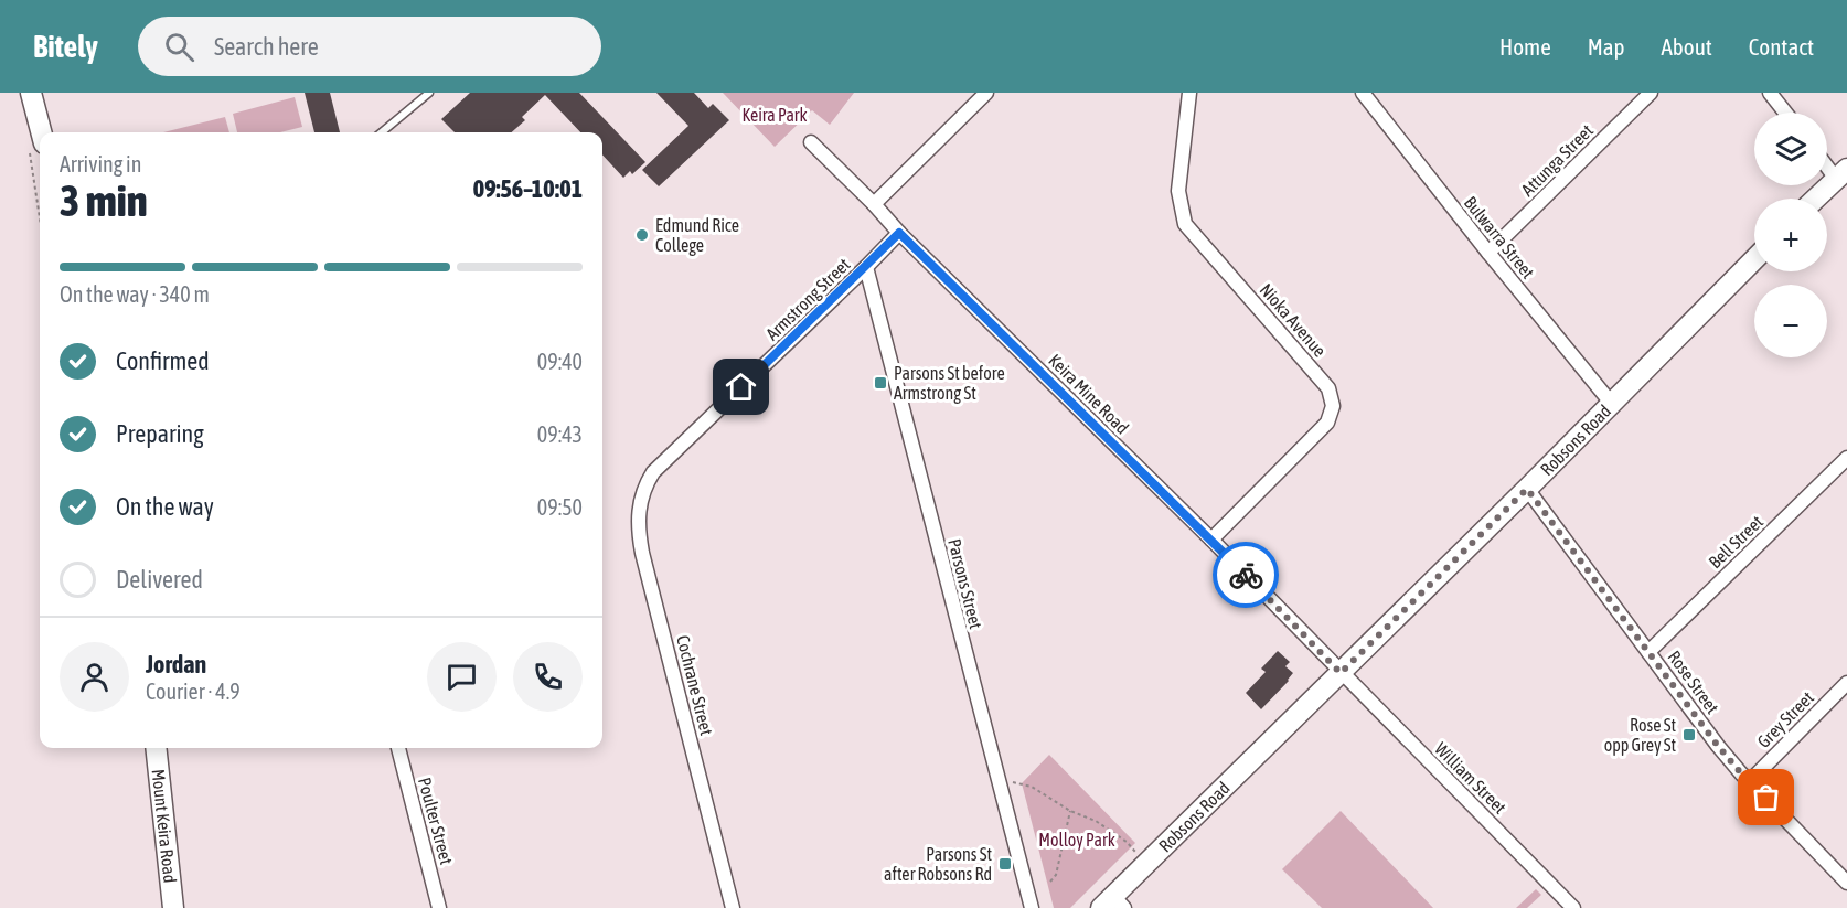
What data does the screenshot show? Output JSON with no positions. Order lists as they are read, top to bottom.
{
  "streets": {
    "main road": ["Robsons Road", "Mount Keira Road"],
    "street": [
      "Attunga Street",
      "Bulwarra Street",
      "Armstrong Street",
      "Nioka Avenue",
      "Keira Mine Road",
      "Bell Street",
      "Parsons Street",
      "Rose Street",
      "Cochrane Street",
      "Grey Street",
      "William Street",
      "Poulter Street"
    ]
  },
  "crossings": [
    ["Attunga Street", "Bulwarra Street"],
    ["Bulwarra Street", "Robsons Road"],
    ["Armstrong Street", "Keira Mine Road"],
    ["Armstrong Street", "Parsons Street"],
    ["Armstrong Street", "Cochrane Street"],
    ["Nioka Avenue", "Keira Mine Road"],
    ["Keira Mine Road", "Robsons Road"],
    ["Keira Mine Road", "William Street"],
    ["Robsons Road", "Rose Street"],
    ["Robsons Road", "William Street"],
    ["Bell Street", "Rose Street"],
    ["Rose Street", "Grey Street"]
  ],
  "parks": ["Keira Park", "Molloy Park"],
  "places": {
    "other": ["Edmund Rice College"],
    "transit": ["Parsons St before Armstrong St", "Rose St opp Grey St", "Parsons St after Robsons Rd"]
  },
  "page": {
    "header": "Bitely",
    "search": "Search here",
    "nav": [
      "Home",
      "Map",
      "About",
      "Contact"
    ],
    "map_buttons": ["+", "−"],
    "heading": ["3 min", "Arriving in", "09:56–10:01"],
    "panel": ["Jordan", "Courier · 4.9"],
    "bar": "On the way · 340 m",
    "list": [
      ["Confirmed", "09:40"],
      ["Preparing", "09:43"],
      ["On the way", "09:50"],
      "Delivered"
    ]
  }
}
